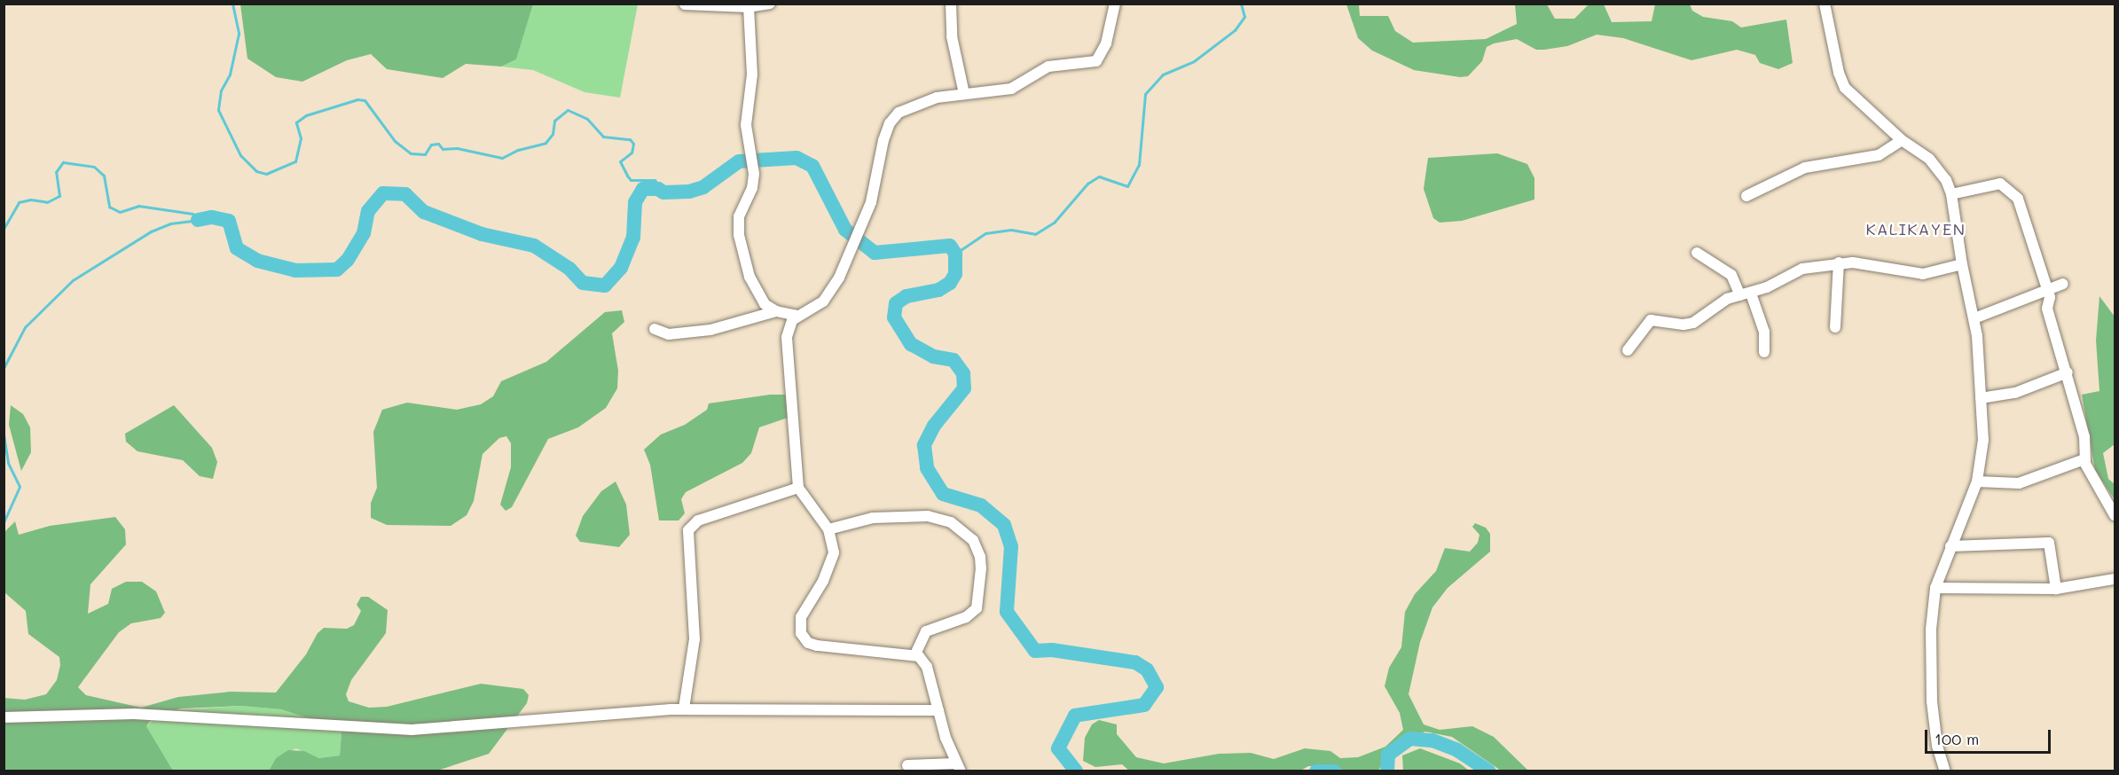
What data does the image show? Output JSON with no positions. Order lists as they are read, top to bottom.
{
  "districts": ["KALIKAYEN"],
  "scale_bar": "100 m"
}
